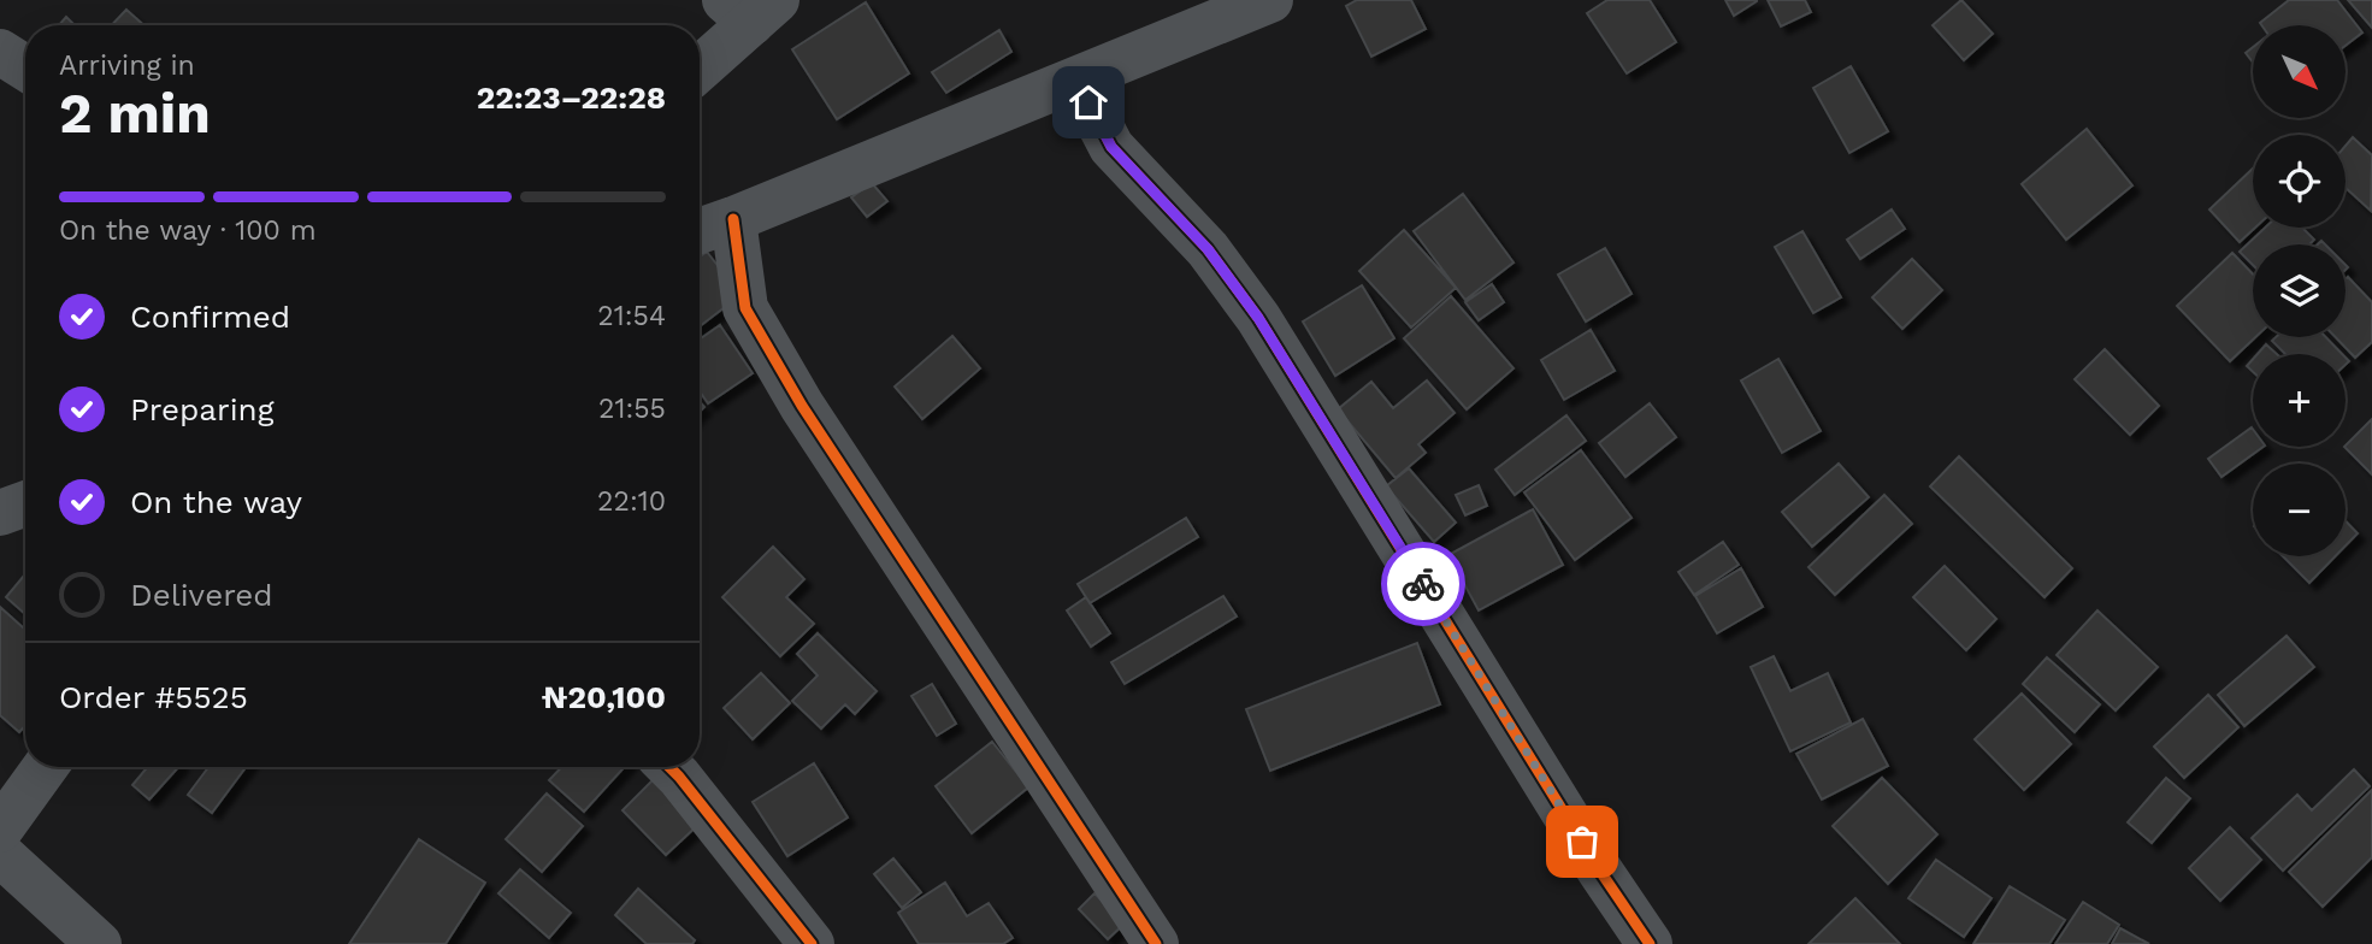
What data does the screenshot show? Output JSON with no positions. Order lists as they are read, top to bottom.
{
  "north": "bottom right",
  "page": {
    "map_buttons": ["+", "−"],
    "heading": ["2 min", "Arriving in", "22:23–22:28"],
    "panel": ["Order #5525", "₦20,100"],
    "bar": "On the way · 100 m",
    "list": [
      ["Confirmed", "21:54"],
      ["Preparing", "21:55"],
      ["On the way", "22:10"],
      "Delivered"
    ]
  }
}
